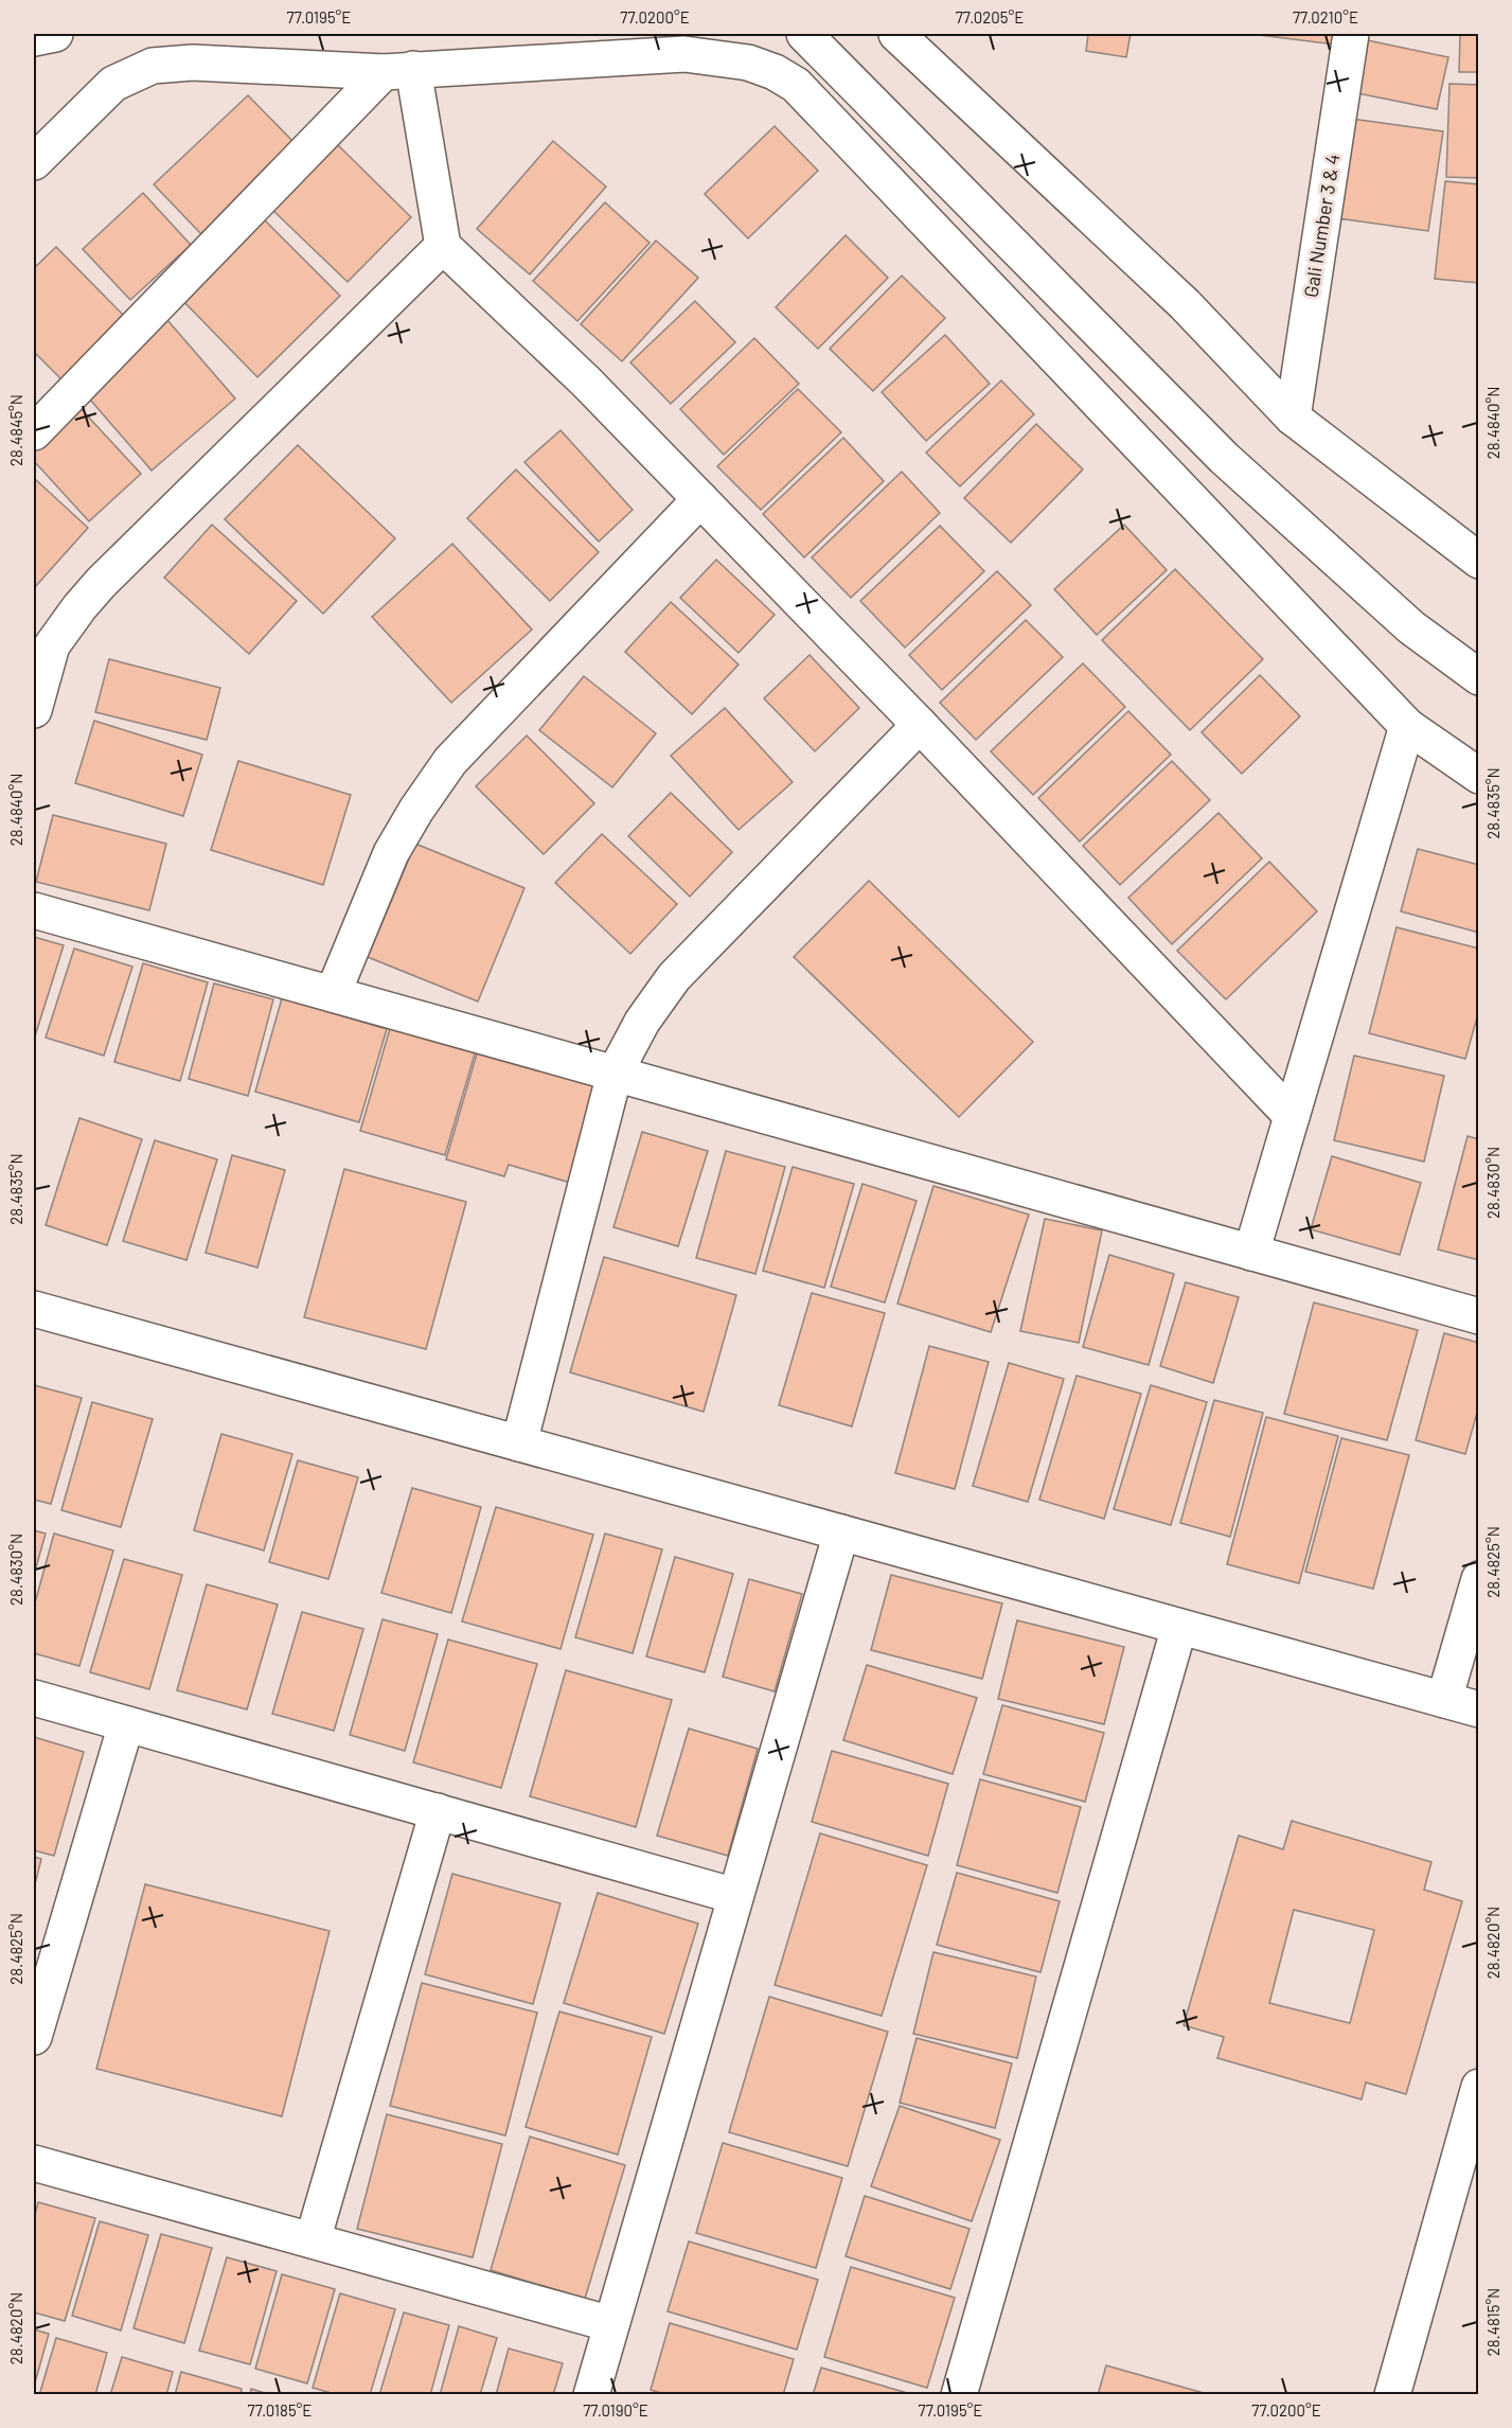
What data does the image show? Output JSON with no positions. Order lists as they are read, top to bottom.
{
  "streets": {
    "street": ["Gali Number 3 & 4"]
  },
  "coordinates": [
    "77.0195°E",
    "77.0200°E",
    "77.0205°E",
    "77.0210°E",
    "28.4840°N",
    "28.4845°N",
    "28.4835°N",
    "28.4830°N",
    "28.4825°N",
    "28.4820°N",
    "28.4815°N",
    "77.0185°E",
    "77.0190°E"
  ]
}
